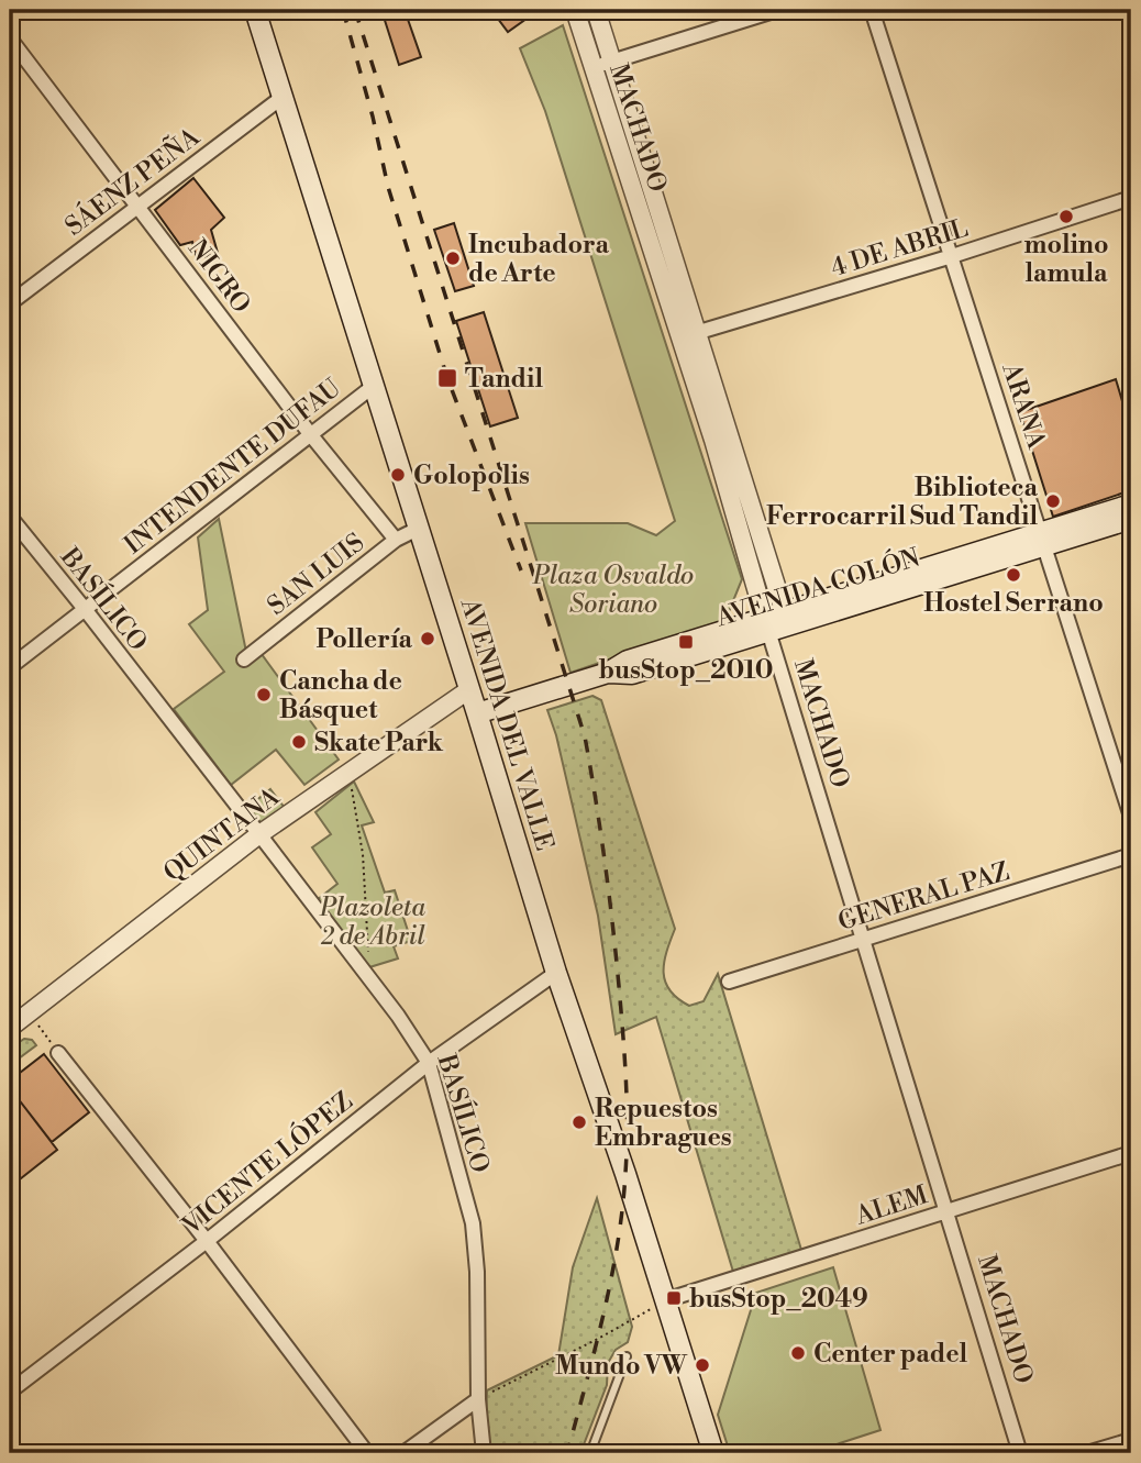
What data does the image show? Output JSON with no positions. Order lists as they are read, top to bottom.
{
  "streets": {
    "main road": ["AVENIDA COLÓN", "AVENIDA DEL VALLE"],
    "street": [
      "MACHADO",
      "SÁENZ PEÑA",
      "4 DE ABRIL",
      "NIGRO",
      "ARANA",
      "INTENDENTE DUFAU",
      "SAN LUIS",
      "BASÍLICO",
      "QUINTANA",
      "GENERAL PAZ",
      "VICENTE LÓPEZ",
      "ALEM"
    ]
  },
  "crossings": [
    ["MACHADO", "4 DE ABRIL"],
    ["MACHADO", "AVENIDA COLÓN"],
    ["MACHADO", "GENERAL PAZ"],
    ["MACHADO", "ALEM"],
    ["SÁENZ PEÑA", "NIGRO"],
    ["SÁENZ PEÑA", "AVENIDA DEL VALLE"],
    ["4 DE ABRIL", "ARANA"],
    ["NIGRO", "INTENDENTE DUFAU"],
    ["NIGRO", "SAN LUIS"],
    ["ARANA", "AVENIDA COLÓN"],
    ["INTENDENTE DUFAU", "BASÍLICO"],
    ["INTENDENTE DUFAU", "AVENIDA DEL VALLE"],
    ["SAN LUIS", "AVENIDA DEL VALLE"],
    ["AVENIDA COLÓN", "AVENIDA DEL VALLE"],
    ["BASÍLICO", "QUINTANA"],
    ["BASÍLICO", "VICENTE LÓPEZ"],
    ["AVENIDA DEL VALLE", "QUINTANA"],
    ["AVENIDA DEL VALLE", "VICENTE LÓPEZ"],
    ["AVENIDA DEL VALLE", "ALEM"]
  ],
  "parks": ["Plaza Osvaldo Soriano", "Plazoleta 2 de Abril"],
  "places": {
    "other": [
      "molino lamula",
      "Incubadora de Arte",
      "Golopolis",
      "Biblioteca Ferrocarril Sud Tandil",
      "Hostel Serrano",
      "Pollería",
      "Cancha de Básquet",
      "Skate Park",
      "Repuestos Embragues",
      "Center padel",
      "Mundo VW"
    ],
    "transit": ["Tandil", "busStop_2010", "busStop_2049"]
  }
}
